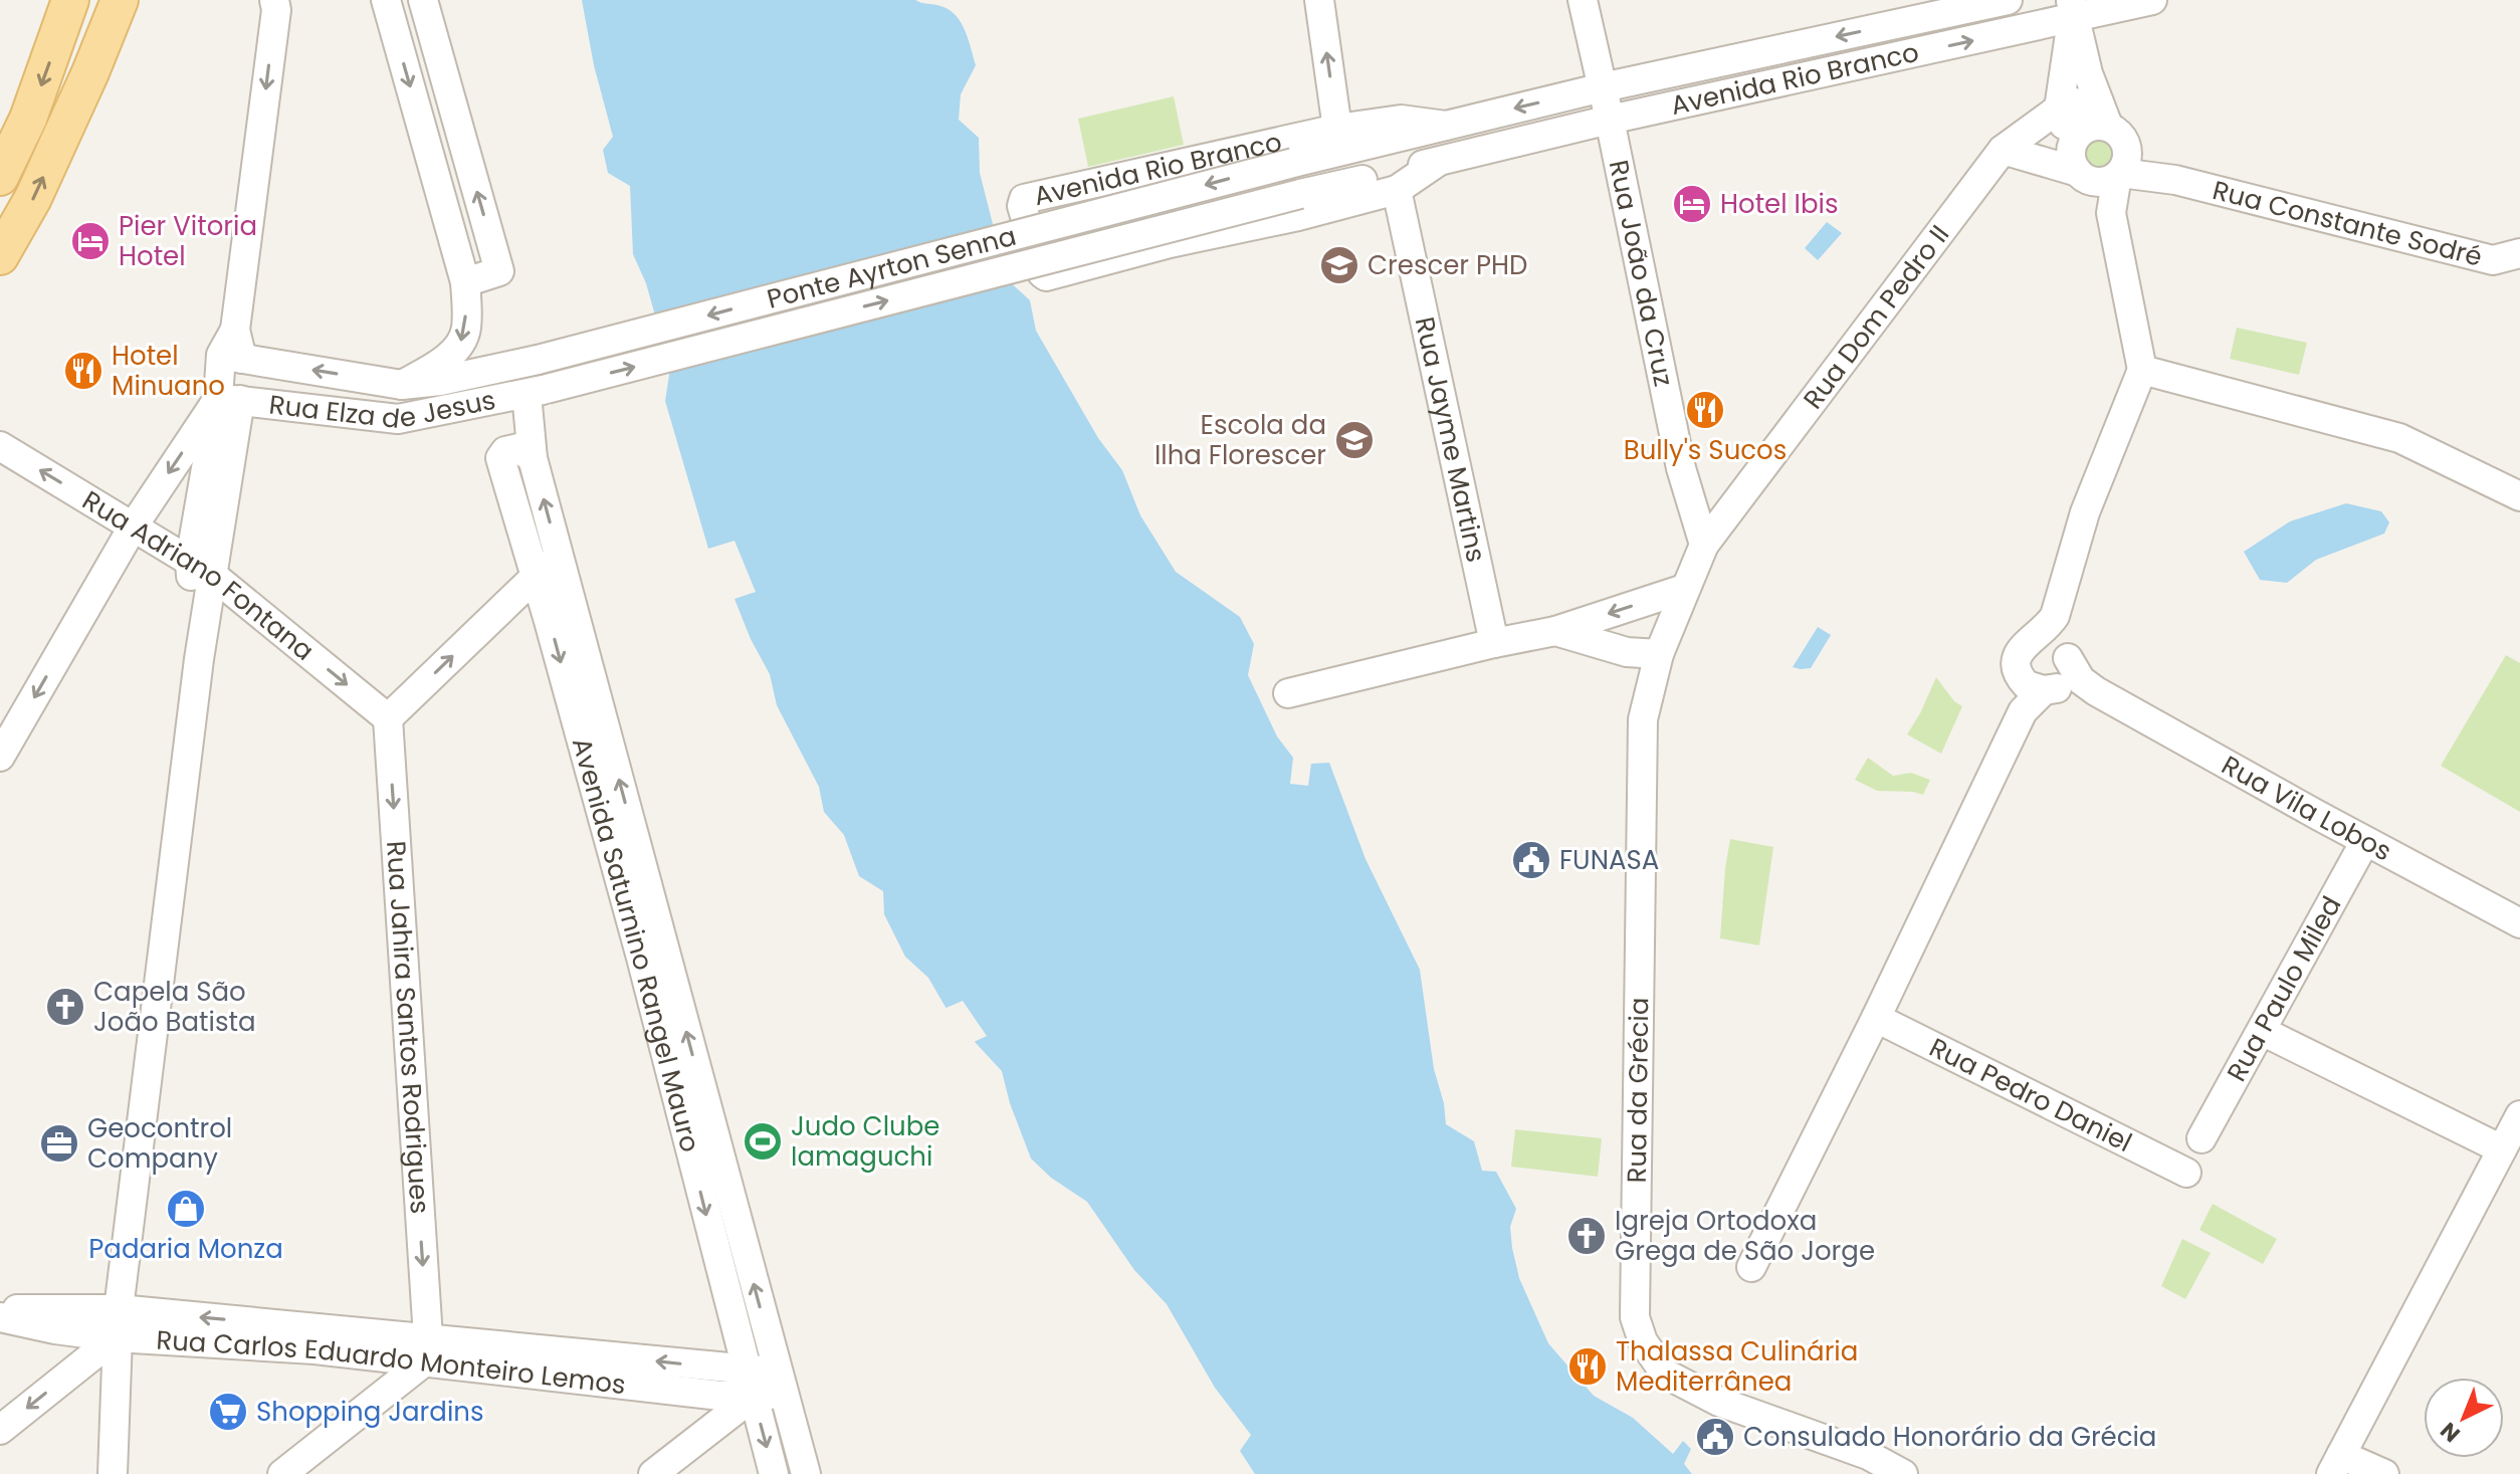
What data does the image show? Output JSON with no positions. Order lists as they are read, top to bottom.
{
  "streets": {
    "street": [
      "Avenida Rio Branco",
      "Rua Constante Sodré",
      "Ponte Ayrton Senna",
      "Rua João da Cruz",
      "Rua Dom Pedro II",
      "Rua Elza de Jesus",
      "Rua Jayme Martins",
      "Rua Adriano Fontana",
      "Rua Vila Lobos",
      "Avenida Saturnino Rangel Mauro",
      "Rua Paulo Miled",
      "Rua Jahira Santos Rodrigues",
      "Rua da Grécia",
      "Rua Pedro Daniel",
      "Rua Carlos Eduardo Monteiro Lemos"
    ]
  },
  "crossings": [
    ["Avenida Rio Branco", "Ponte Ayrton Senna"],
    ["Avenida Rio Branco", "Rua João da Cruz"],
    ["Avenida Rio Branco", "Rua Jayme Martins"],
    ["Ponte Ayrton Senna", "Rua Elza de Jesus"],
    ["Ponte Ayrton Senna", "Avenida Saturnino Rangel Mauro"],
    ["Rua João da Cruz", "Rua Dom Pedro II"],
    ["Rua Dom Pedro II", "Rua da Grécia"],
    ["Rua Elza de Jesus", "Avenida Saturnino Rangel Mauro"],
    ["Rua Adriano Fontana", "Rua Jahira Santos Rodrigues"],
    ["Rua Vila Lobos", "Rua Paulo Miled"],
    ["Avenida Saturnino Rangel Mauro", "Rua Carlos Eduardo Monteiro Lemos"],
    ["Rua Jahira Santos Rodrigues", "Rua Carlos Eduardo Monteiro Lemos"]
  ],
  "places": {
    "hotel": ["Hotel Ibis", "Pier Vitoria Hotel"],
    "school or university": ["Crescer PHD", "Escola da Ilha Florescer"],
    "restaurant": ["Hotel Minuano", "Bully's Sucos", "Thalassa Culinária Mediterrânea"],
    "public building": ["FUNASA", "Consulado Honorário da Grécia"],
    "church": ["Capela São João Batista", "Igreja Ortodoxa Grega de São Jorge"],
    "sports": ["Judo Clube Iamaguchi"],
    "office": ["Geocontrol Company"],
    "shop": ["Padaria Monza"],
    "supermarket": ["Shopping Jardins"]
  },
  "north": "bottom left"
}
